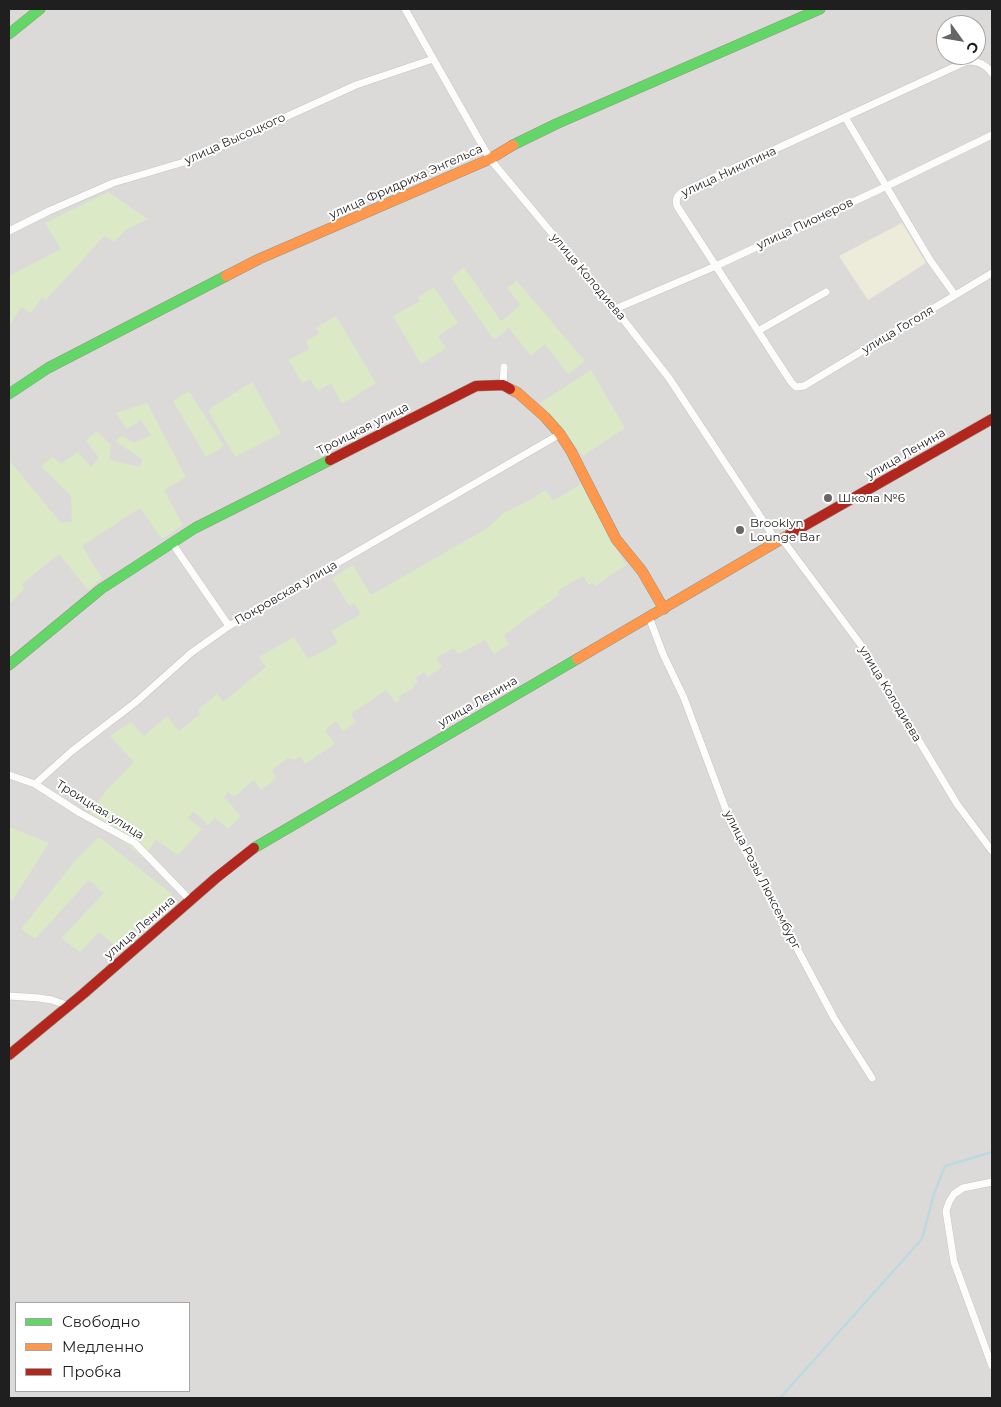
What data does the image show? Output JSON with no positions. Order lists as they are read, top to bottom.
{
  "streets": {
    "street": [
      "улица Высоцкого",
      "улица Никитина",
      "улица Фридриха Энгельса",
      "улица Пионеров",
      "улица Колодиева",
      "улица Гоголя",
      "Троицкая улица",
      "улица Ленина",
      "Покровская улица",
      "улица Розы Люксембург"
    ]
  },
  "crossings": [
    ["улица Высоцкого", "улица Колодиева"],
    ["улица Никитина", "улица Пионеров"],
    ["улица Никитина", "улица Гоголя"],
    ["улица Фридриха Энгельса", "улица Колодиева"],
    ["улица Пионеров", "улица Колодиева"],
    ["улица Колодиева", "улица Ленина"],
    ["Троицкая улица", "улица Ленина"],
    ["Троицкая улица", "Покровская улица"],
    ["улица Ленина", "улица Розы Люксембург"]
  ],
  "places": ["Школа №6", "Brooklyn Lounge Bar"],
  "legend": ["Свободно", "Медленно", "Пробка"],
  "north": "bottom right"
}
